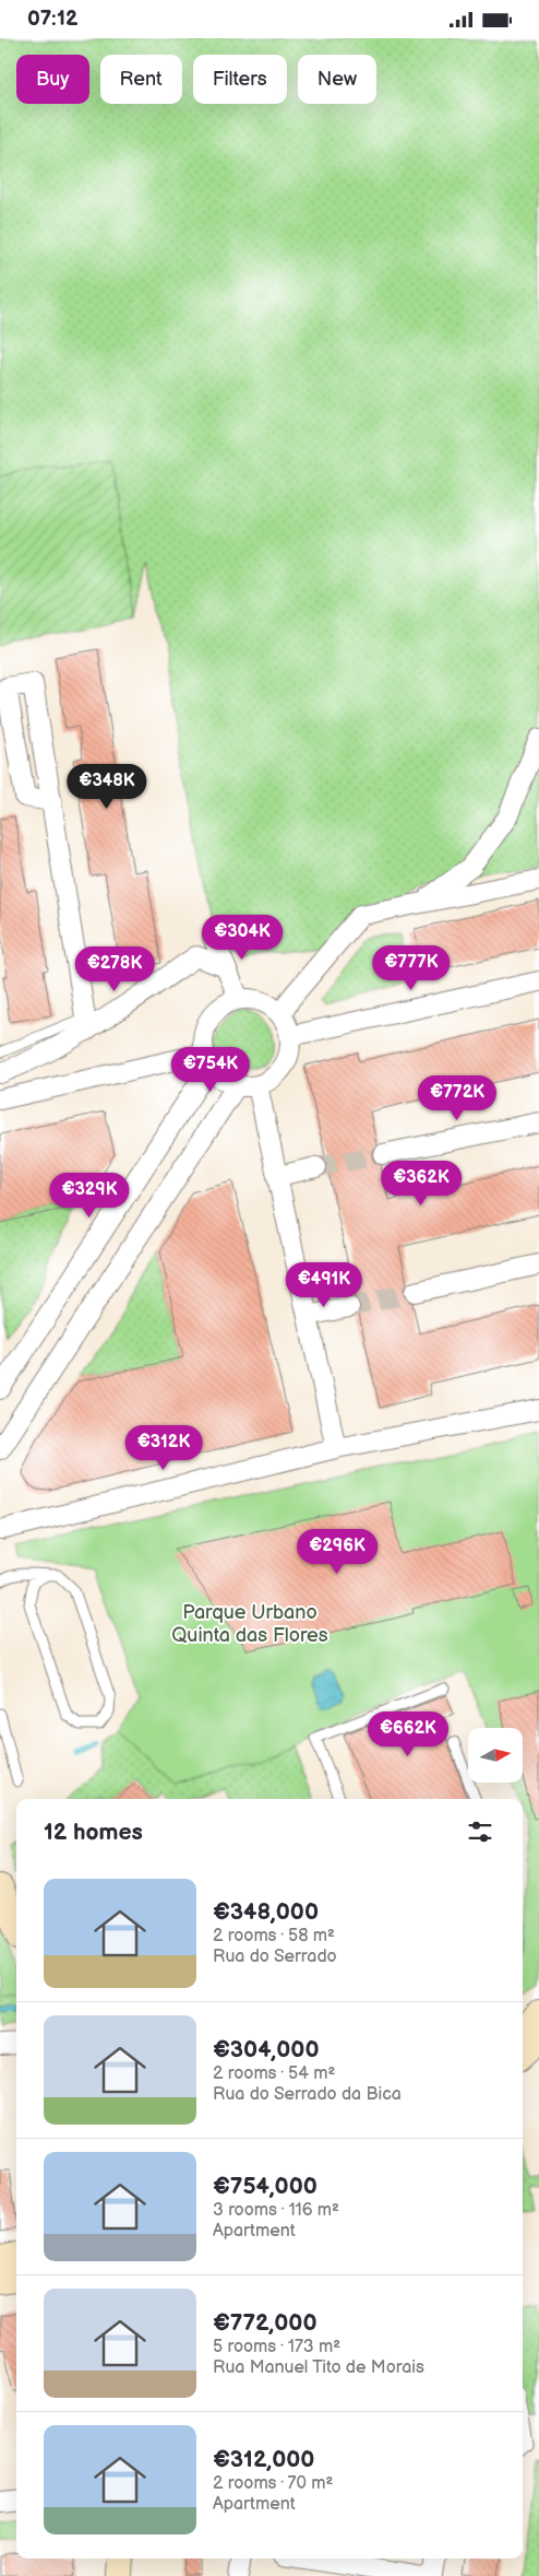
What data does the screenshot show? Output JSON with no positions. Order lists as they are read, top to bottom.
{
  "parks": ["Parque Urbano Quinta das Flores"],
  "north": "right",
  "page": {
    "status": "07:12",
    "chip": [
      "Buy",
      "Rent",
      "Filters",
      "New"
    ],
    "price": [
      "€348K",
      "€304K",
      "€777K",
      "€278K",
      "€754K",
      "€772K",
      "€362K",
      "€329K",
      "€491K",
      "€312K",
      "€296K",
      "€662K"
    ],
    "heading": "12 homes",
    "list": [
      {
        "name": "€348,000",
        "note": "2 rooms · 58 m² · Rua do Serrado"
      },
      {
        "name": "€304,000",
        "note": "2 rooms · 54 m² · Rua do Serrado da Bica"
      },
      {
        "name": "€754,000",
        "note": "3 rooms · 116 m² · Apartment"
      },
      {
        "name": "€772,000",
        "note": "5 rooms · 173 m² · Rua Manuel Tito de Morais"
      },
      {
        "name": "€312,000",
        "note": "2 rooms · 70 m² · Apartment"
      }
    ]
  }
}
